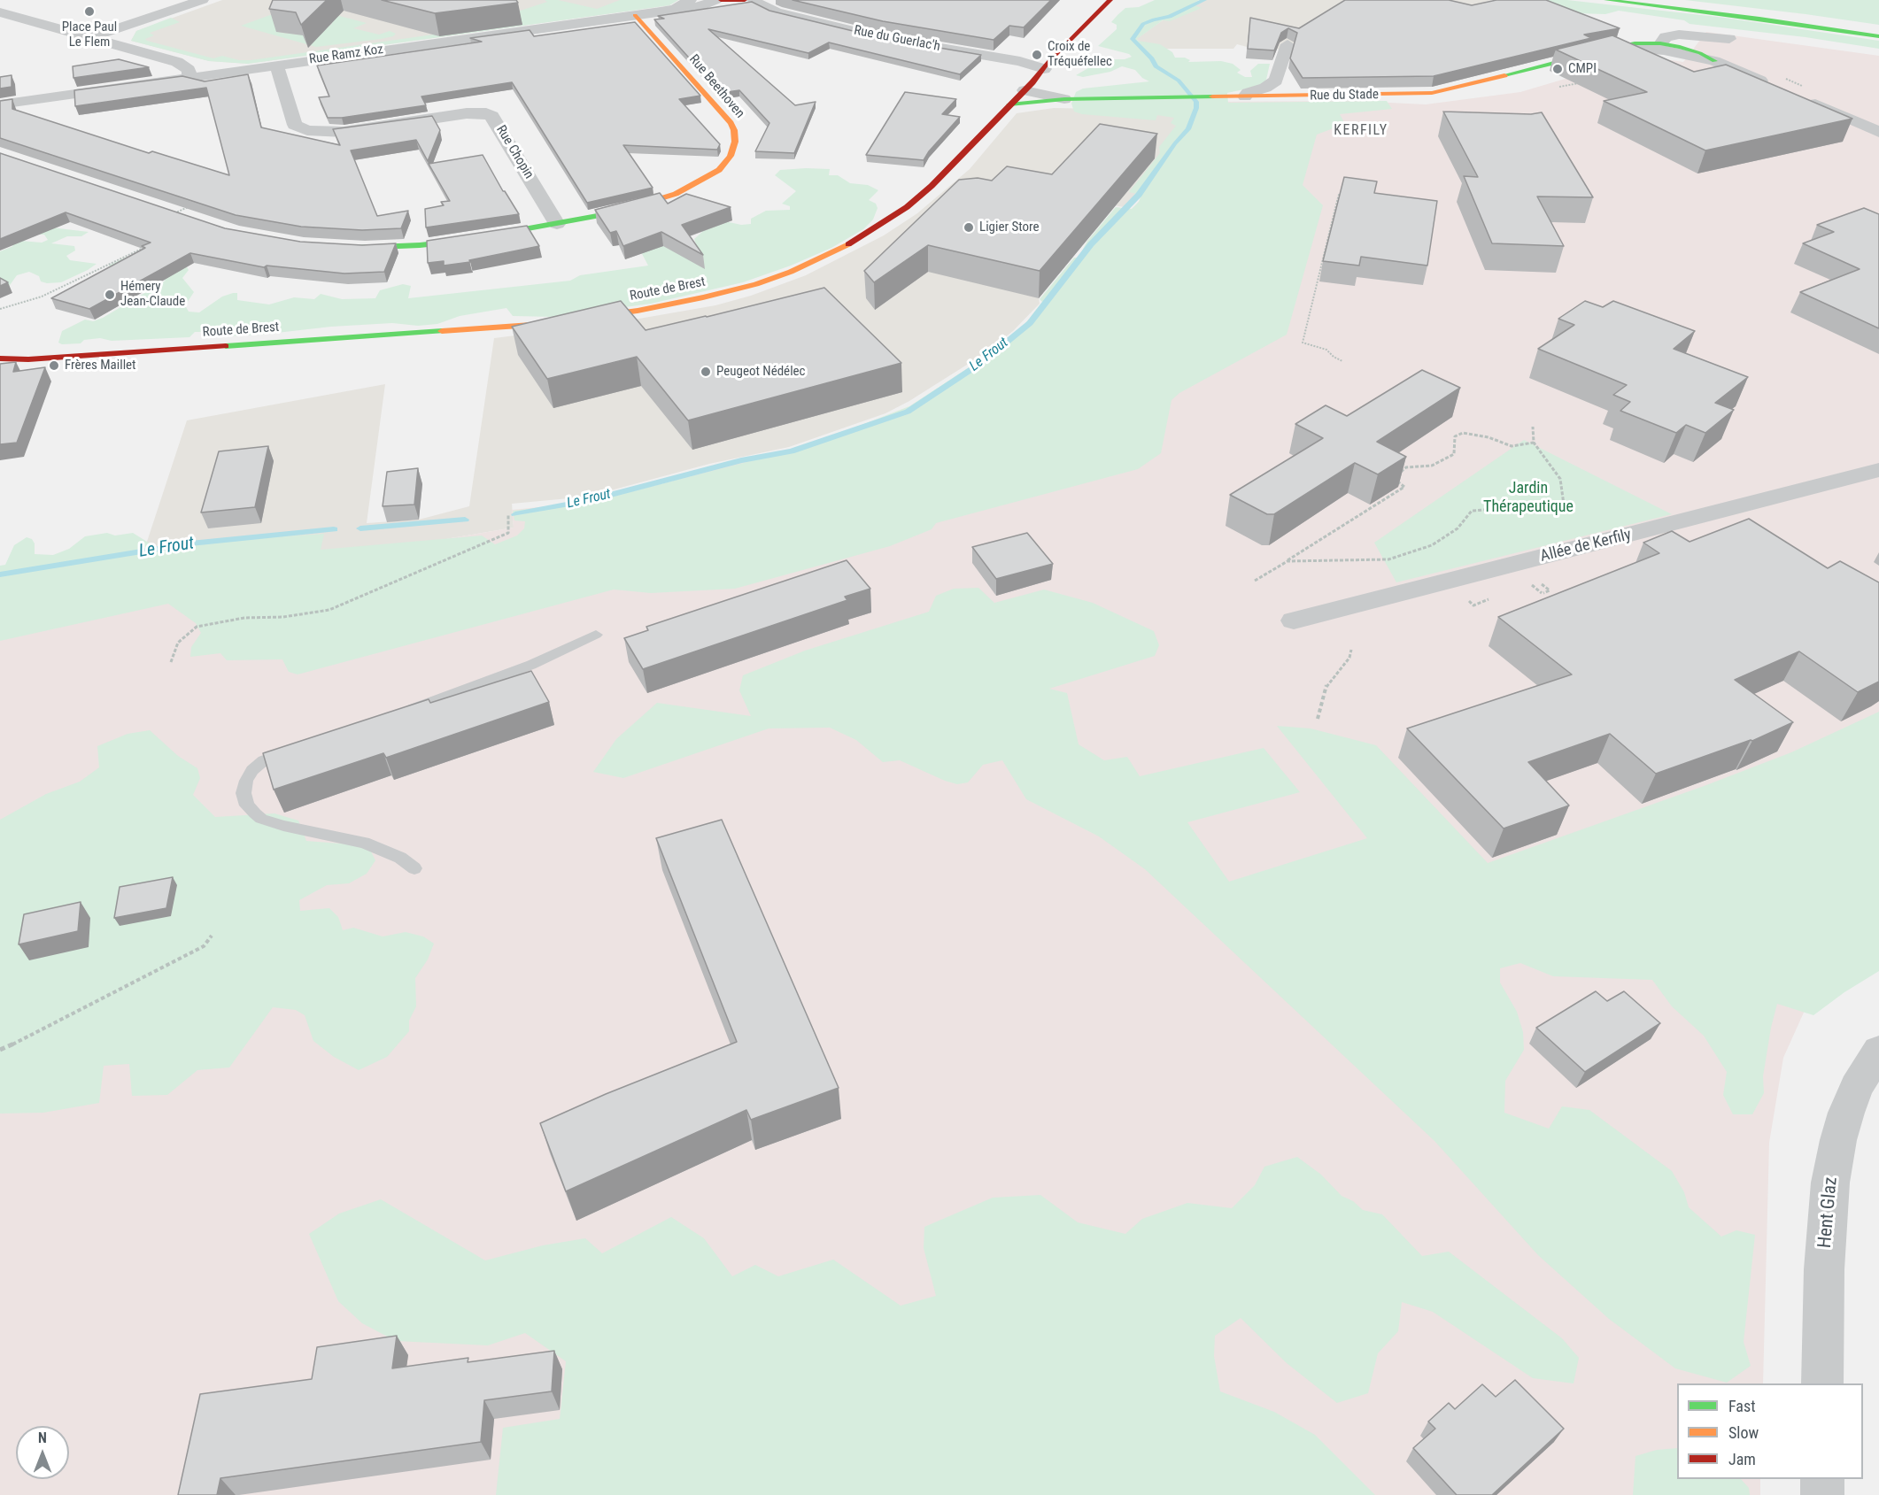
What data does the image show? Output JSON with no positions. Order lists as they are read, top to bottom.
{
  "streets": {
    "main road": ["Rue Beethoven", "Rue du Stade", "Route de Brest"],
    "street": [
      "Rue du Guerlac'h",
      "Rue Ramz Koz",
      "Rue Chopin",
      "Allée de Kerfily",
      "Hent Glaz"
    ]
  },
  "crossings": [
    ["Rue du Guerlac'h", "Route de Brest"],
    ["Rue Ramz Koz", "Rue Beethoven"],
    ["Rue Ramz Koz", "Rue Chopin"],
    ["Rue Beethoven", "Rue Chopin"],
    ["Rue du Stade", "Route de Brest"]
  ],
  "districts": ["KERFILY"],
  "water": ["Le Frout"],
  "parks": ["Jardin Thérapeutique"],
  "places": [
    "Place Paul Le Flem",
    "Croix de Tréquéfellec",
    "CMPI",
    "Ligier Store",
    "Hémery Jean-Claude",
    "Frères Maillet",
    "Peugeot Nédélec"
  ],
  "legend": ["Fast", "Slow", "Jam"],
  "north": "top"
}
